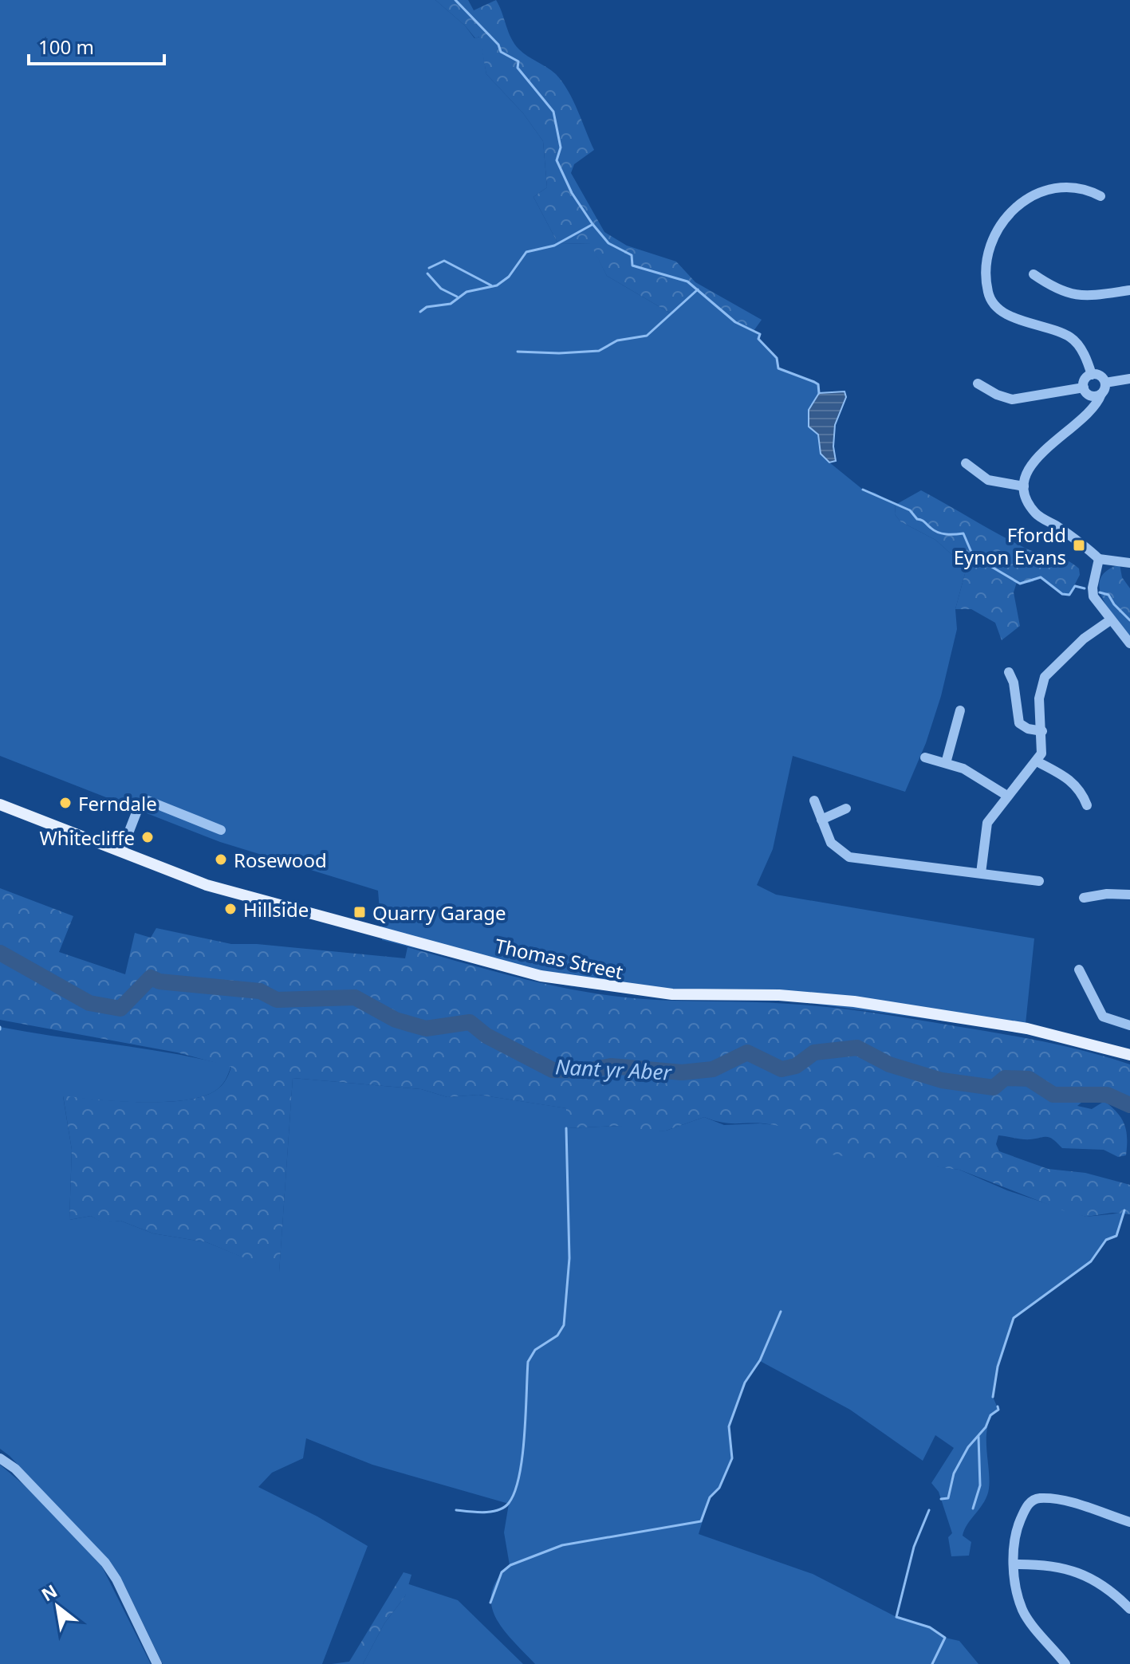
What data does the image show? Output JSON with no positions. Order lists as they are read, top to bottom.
{
  "streets": {
    "main road": ["Thomas Street"]
  },
  "water": ["Nant yr Aber"],
  "places": {
    "transit": ["Ffordd Eynon Evans", "Quarry Garage"],
    "other": [
      "Ferndale",
      "Whitecliffe",
      "Rosewood",
      "Hillside"
    ]
  },
  "scale_bar": "100 m",
  "north": "top left"
}
